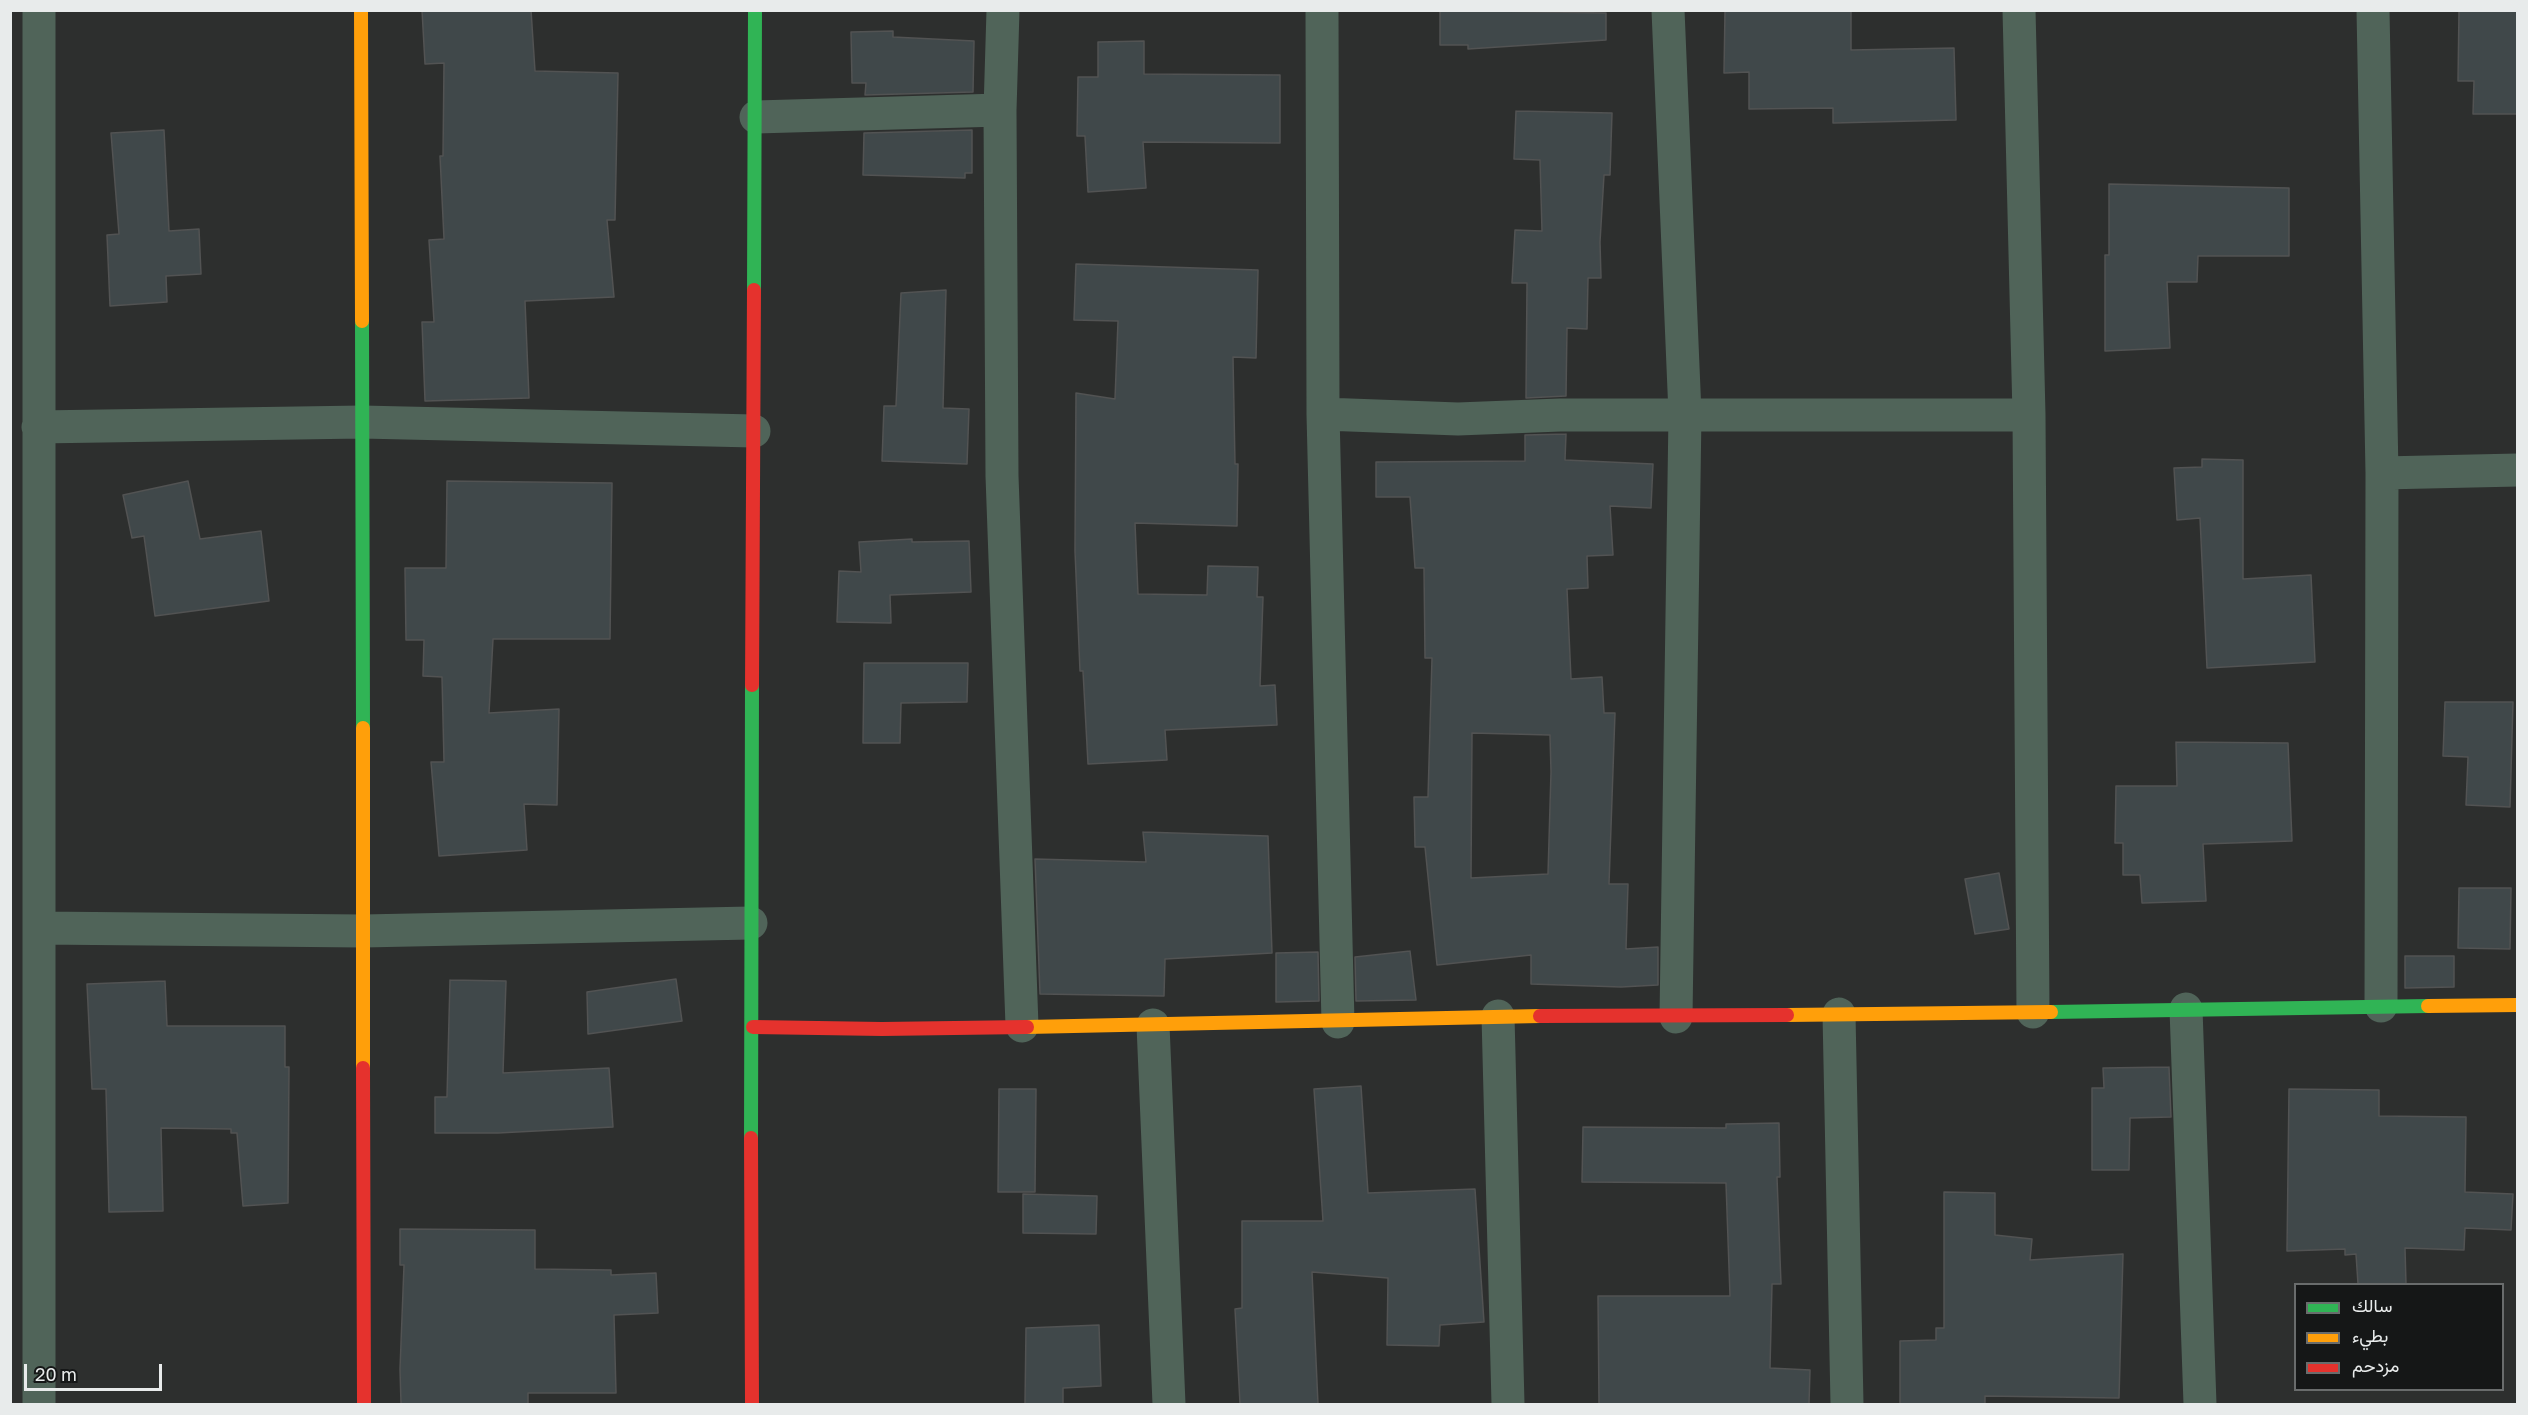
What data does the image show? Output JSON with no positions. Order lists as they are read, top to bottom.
{
  "legend": ["سالك", "بطيء", "مزدحم"],
  "scale_bar": "20 m"
}
